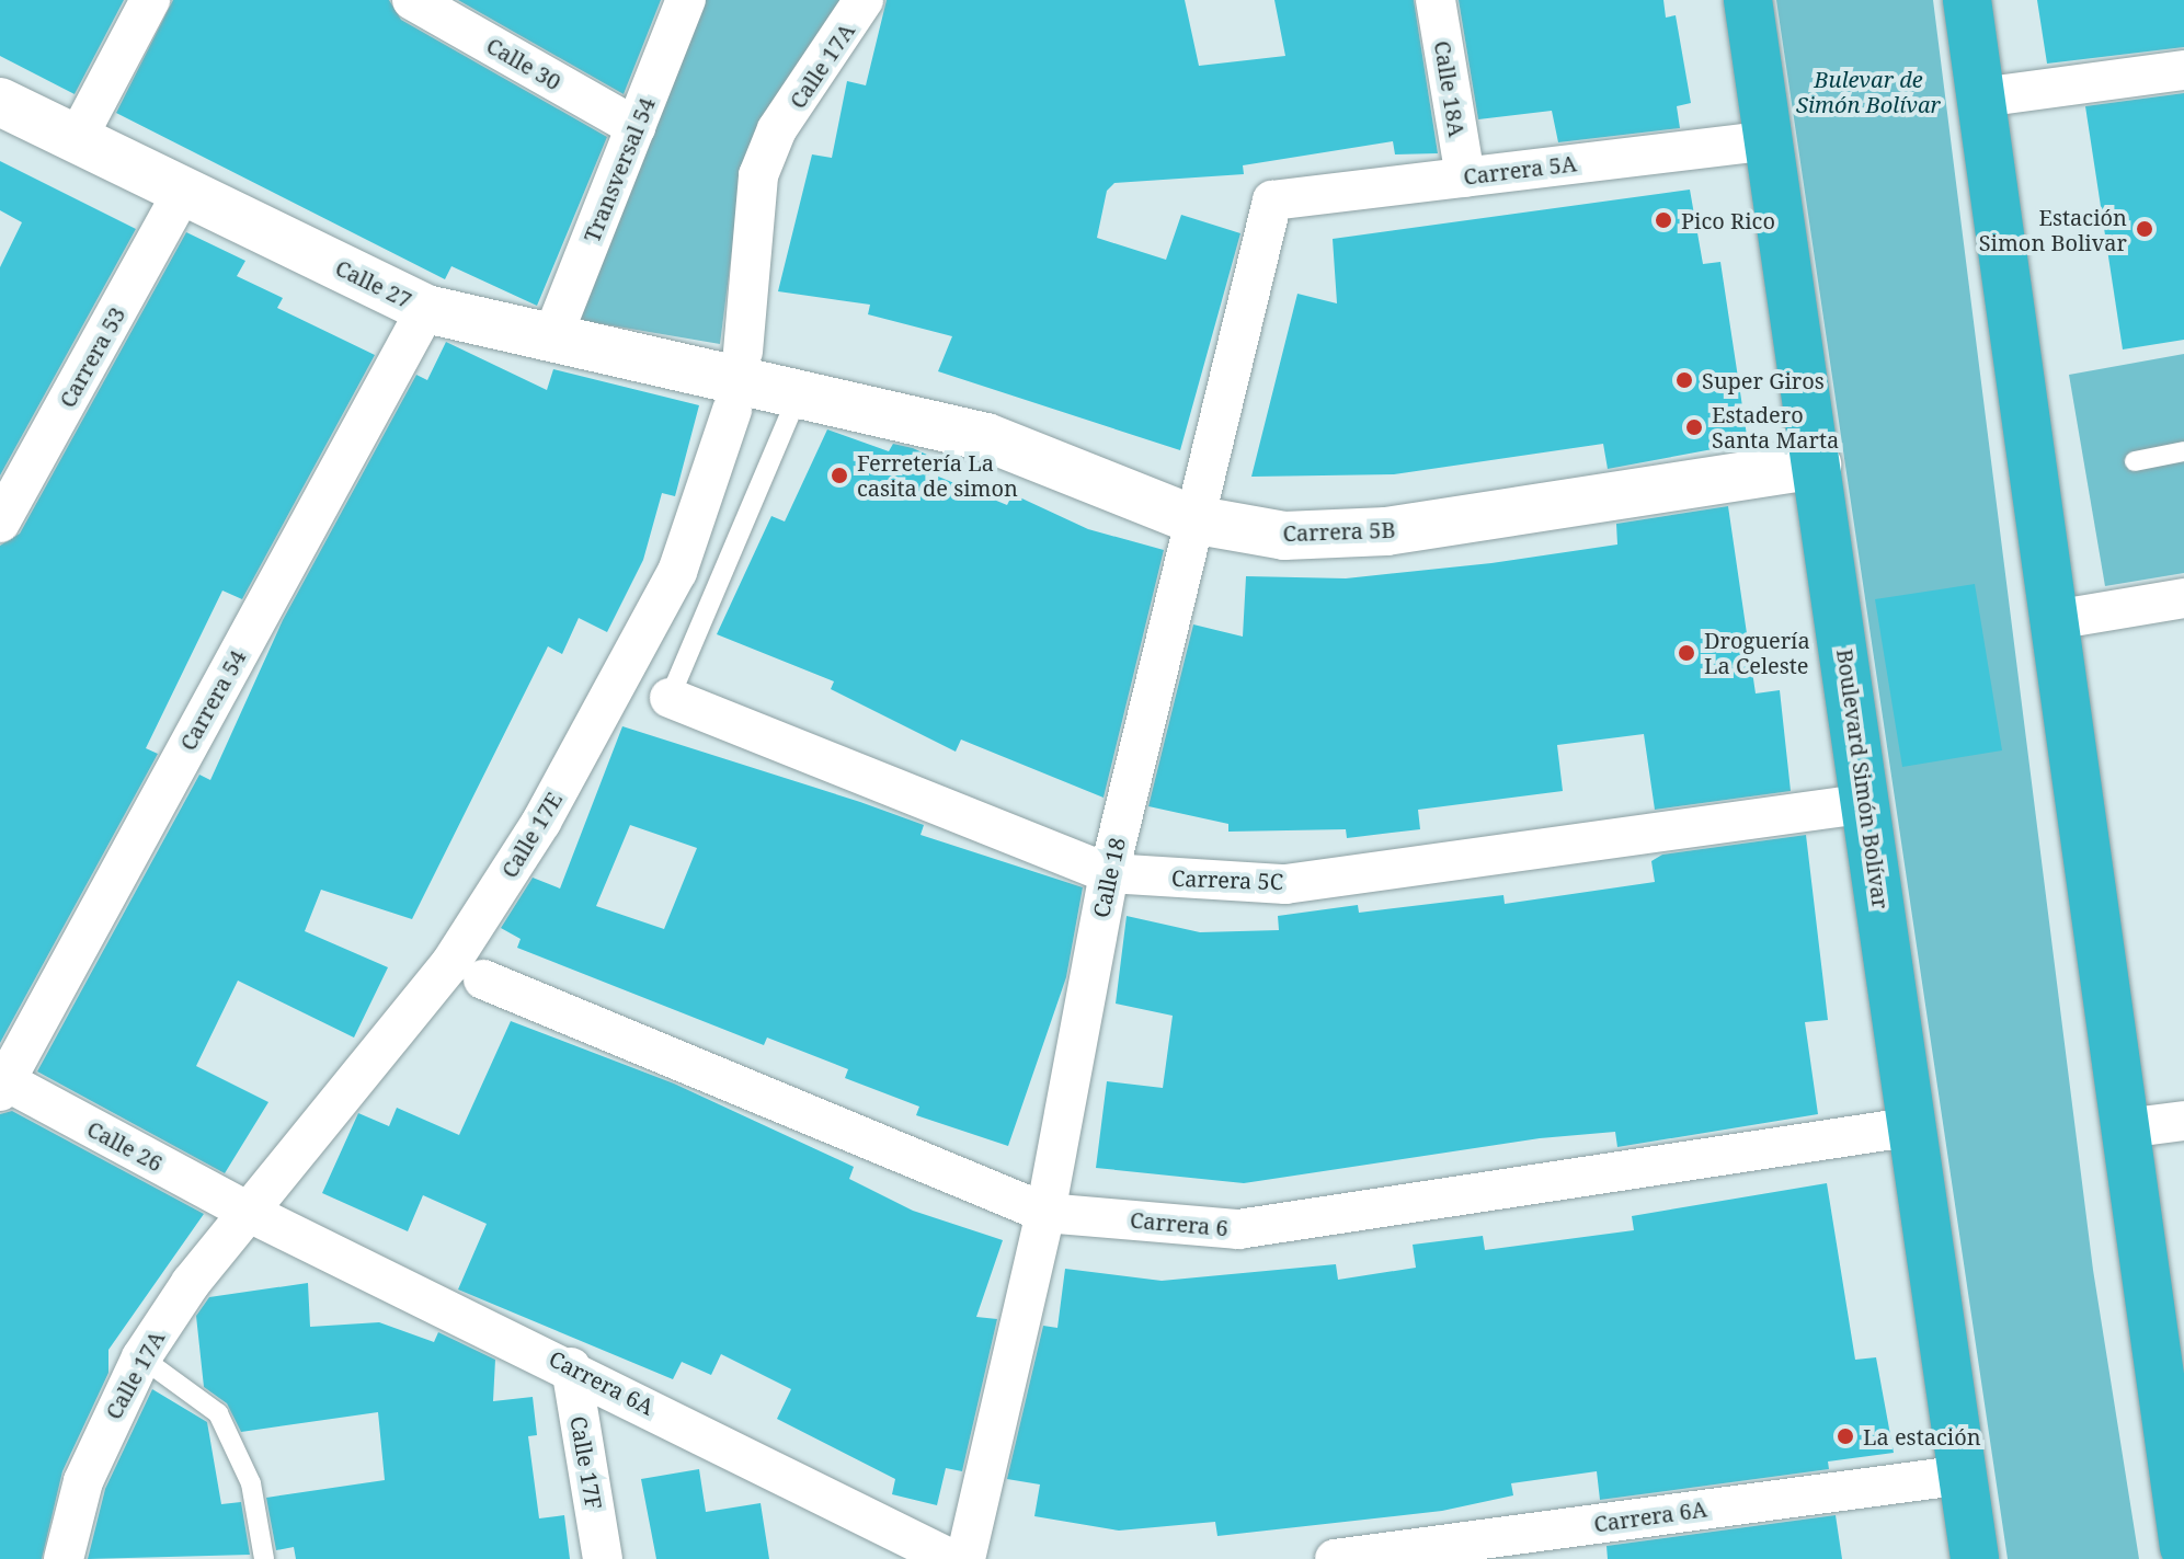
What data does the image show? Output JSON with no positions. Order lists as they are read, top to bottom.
{
  "streets": {
    "highway": ["Boulevard Simón Bolívar"],
    "street": [
      "Calle 30",
      "Calle 17A",
      "Calle 18A",
      "Transversal 54",
      "Carrera 5A",
      "Calle 27",
      "Carrera 53",
      "Carrera 5B",
      "Carrera 54",
      "Calle 17E",
      "Calle 18",
      "Carrera 5C",
      "Calle 26",
      "Carrera 6",
      "Carrera 6A",
      "Calle 17F"
    ]
  },
  "crossings": [
    ["Calle 30", "Transversal 54"],
    ["Calle 17A", "Calle 17E"],
    ["Calle 17A", "Calle 26"],
    ["Calle 17A", "Carrera 6A"],
    ["Calle 18A", "Carrera 5A"],
    ["Transversal 54", "Calle 27"],
    ["Carrera 5A", "Boulevard Simón Bolívar"],
    ["Carrera 5A", "Calle 18"],
    ["Calle 27", "Carrera 53"],
    ["Calle 27", "Carrera 5B"],
    ["Calle 27", "Carrera 54"],
    ["Calle 27", "Calle 17E"],
    ["Carrera 5B", "Boulevard Simón Bolívar"],
    ["Carrera 5B", "Calle 17E"],
    ["Carrera 5B", "Calle 18"],
    ["Carrera 54", "Calle 26"],
    ["Boulevard Simón Bolívar", "Carrera 5C"],
    ["Boulevard Simón Bolívar", "Carrera 6"],
    ["Boulevard Simón Bolívar", "Carrera 6A"],
    ["Calle 17E", "Carrera 5C"],
    ["Calle 17E", "Calle 26"],
    ["Calle 17E", "Carrera 6A"],
    ["Calle 18", "Carrera 5C"],
    ["Calle 18", "Carrera 6"],
    ["Calle 26", "Carrera 6A"],
    ["Carrera 6A", "Calle 17F"]
  ],
  "parks": ["Bulevar de Simón Bolívar"],
  "places": [
    "Pico Rico",
    "Estación Simon Bolivar",
    "Super Giros",
    "Estadero Santa Marta",
    "Ferretería La casita de simon",
    "Droguería La Celeste",
    "La estación"
  ]
}
